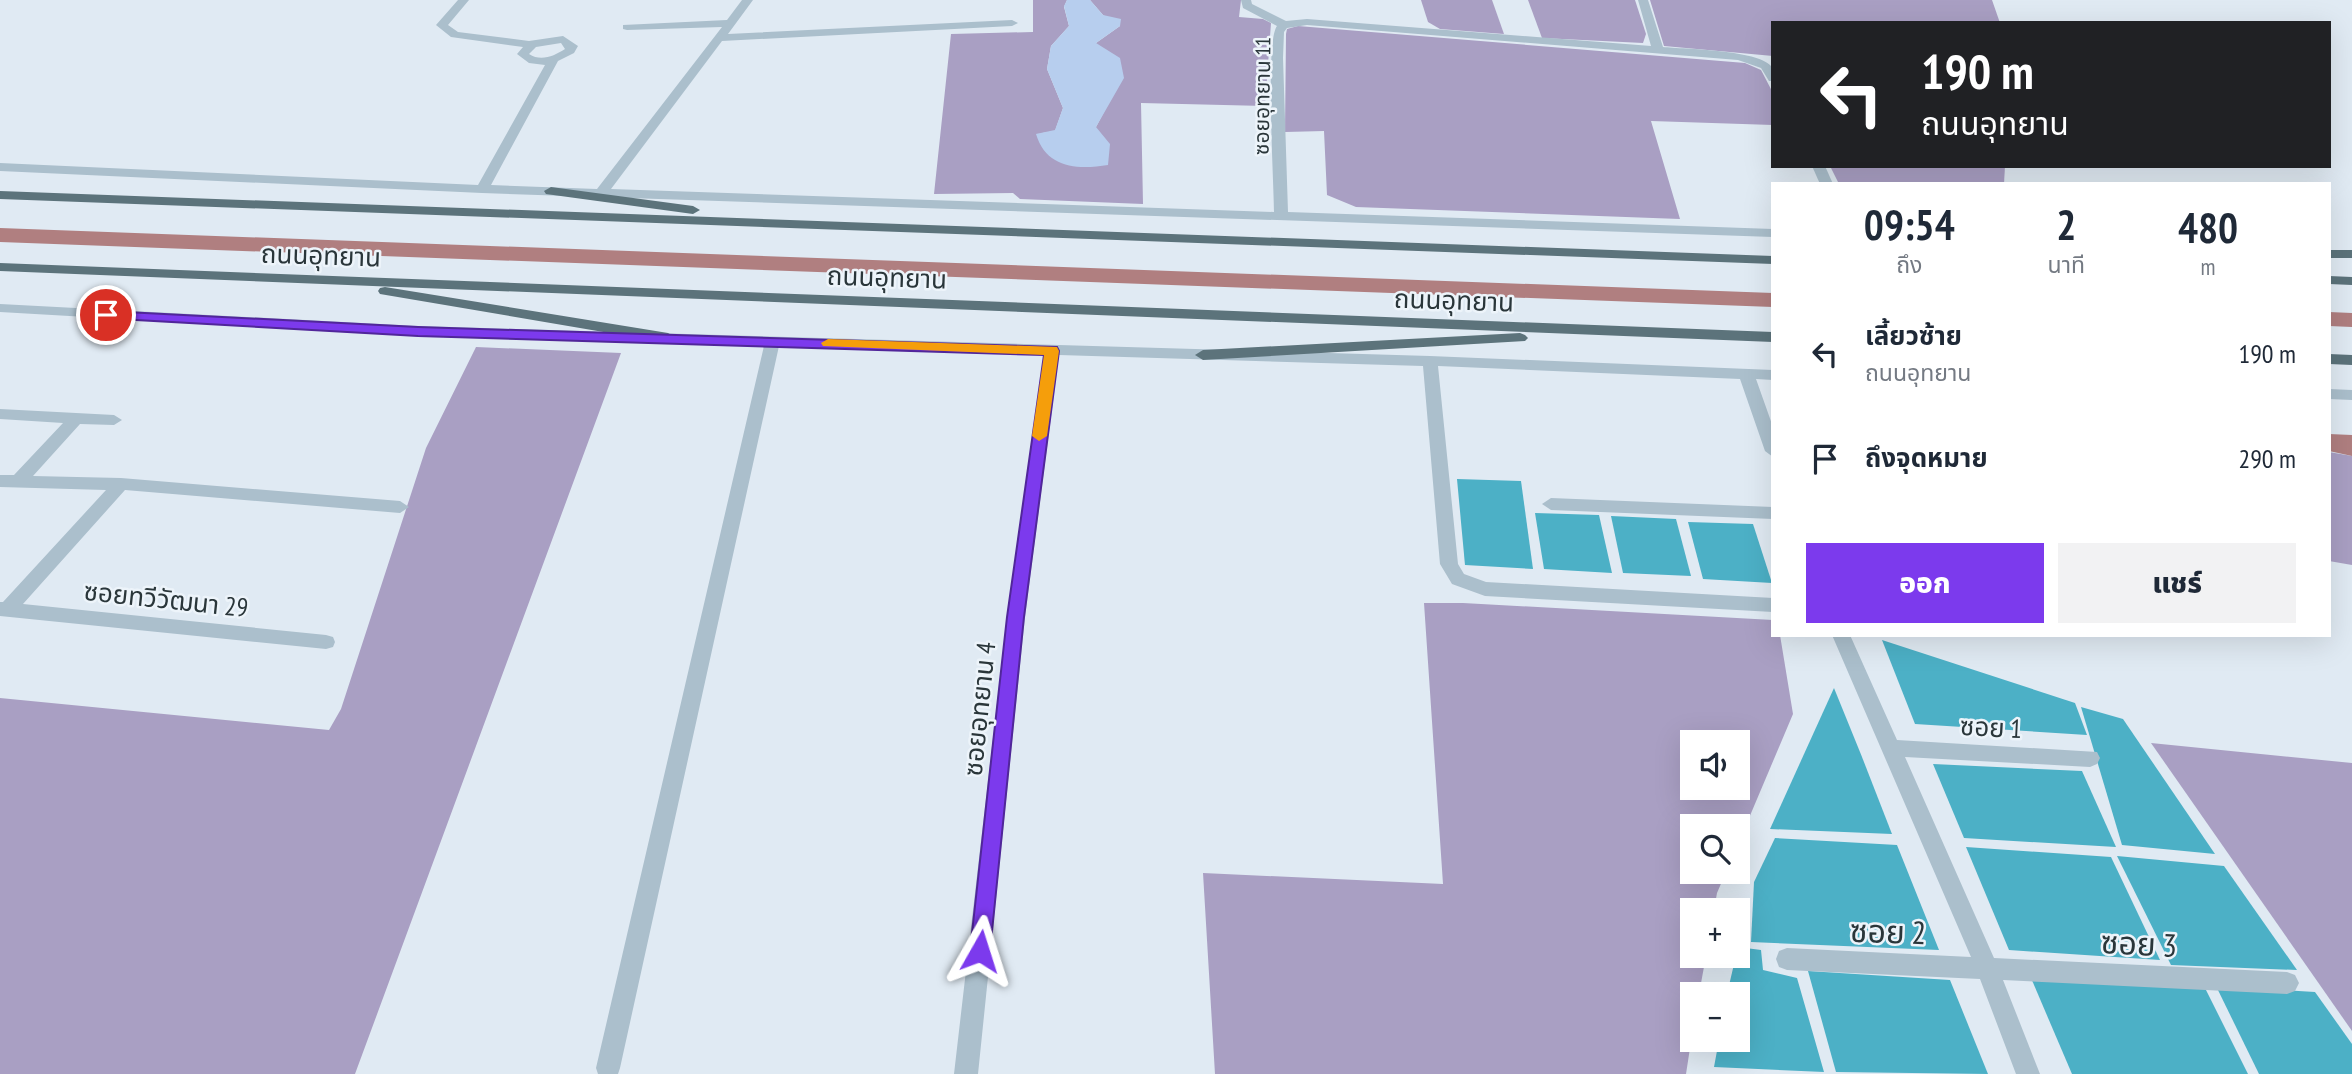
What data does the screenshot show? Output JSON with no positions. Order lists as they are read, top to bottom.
{
  "streets": {
    "main road": ["ถนนอุทยาน"],
    "street": [
      "ซอยอุทยาน 11",
      "ซอยทวีวัฒนา 29",
      "ซอยอุทยาน 4",
      "ซอย 1",
      "ซอย 2",
      "ซอย 3"
    ]
  },
  "crossings": [
    ["ซอย 2", "ซอย 3"]
  ],
  "page": {
    "turn": ["190 m", "ถนนอุทยาน"],
    "eta": [
      "09:54",
      "ถึง",
      "2",
      "นาที",
      "480",
      "m"
    ],
    "list": [
      {
        "name": "เลี้ยวซ้าย",
        "note": "ถนนอุทยาน",
        "value": "190 m"
      },
      {
        "name": "ถึงจุดหมาย",
        "value": "290 m"
      }
    ],
    "buttons": ["ออก", "แชร์"],
    "map_buttons": ["+", "−"]
  }
}
